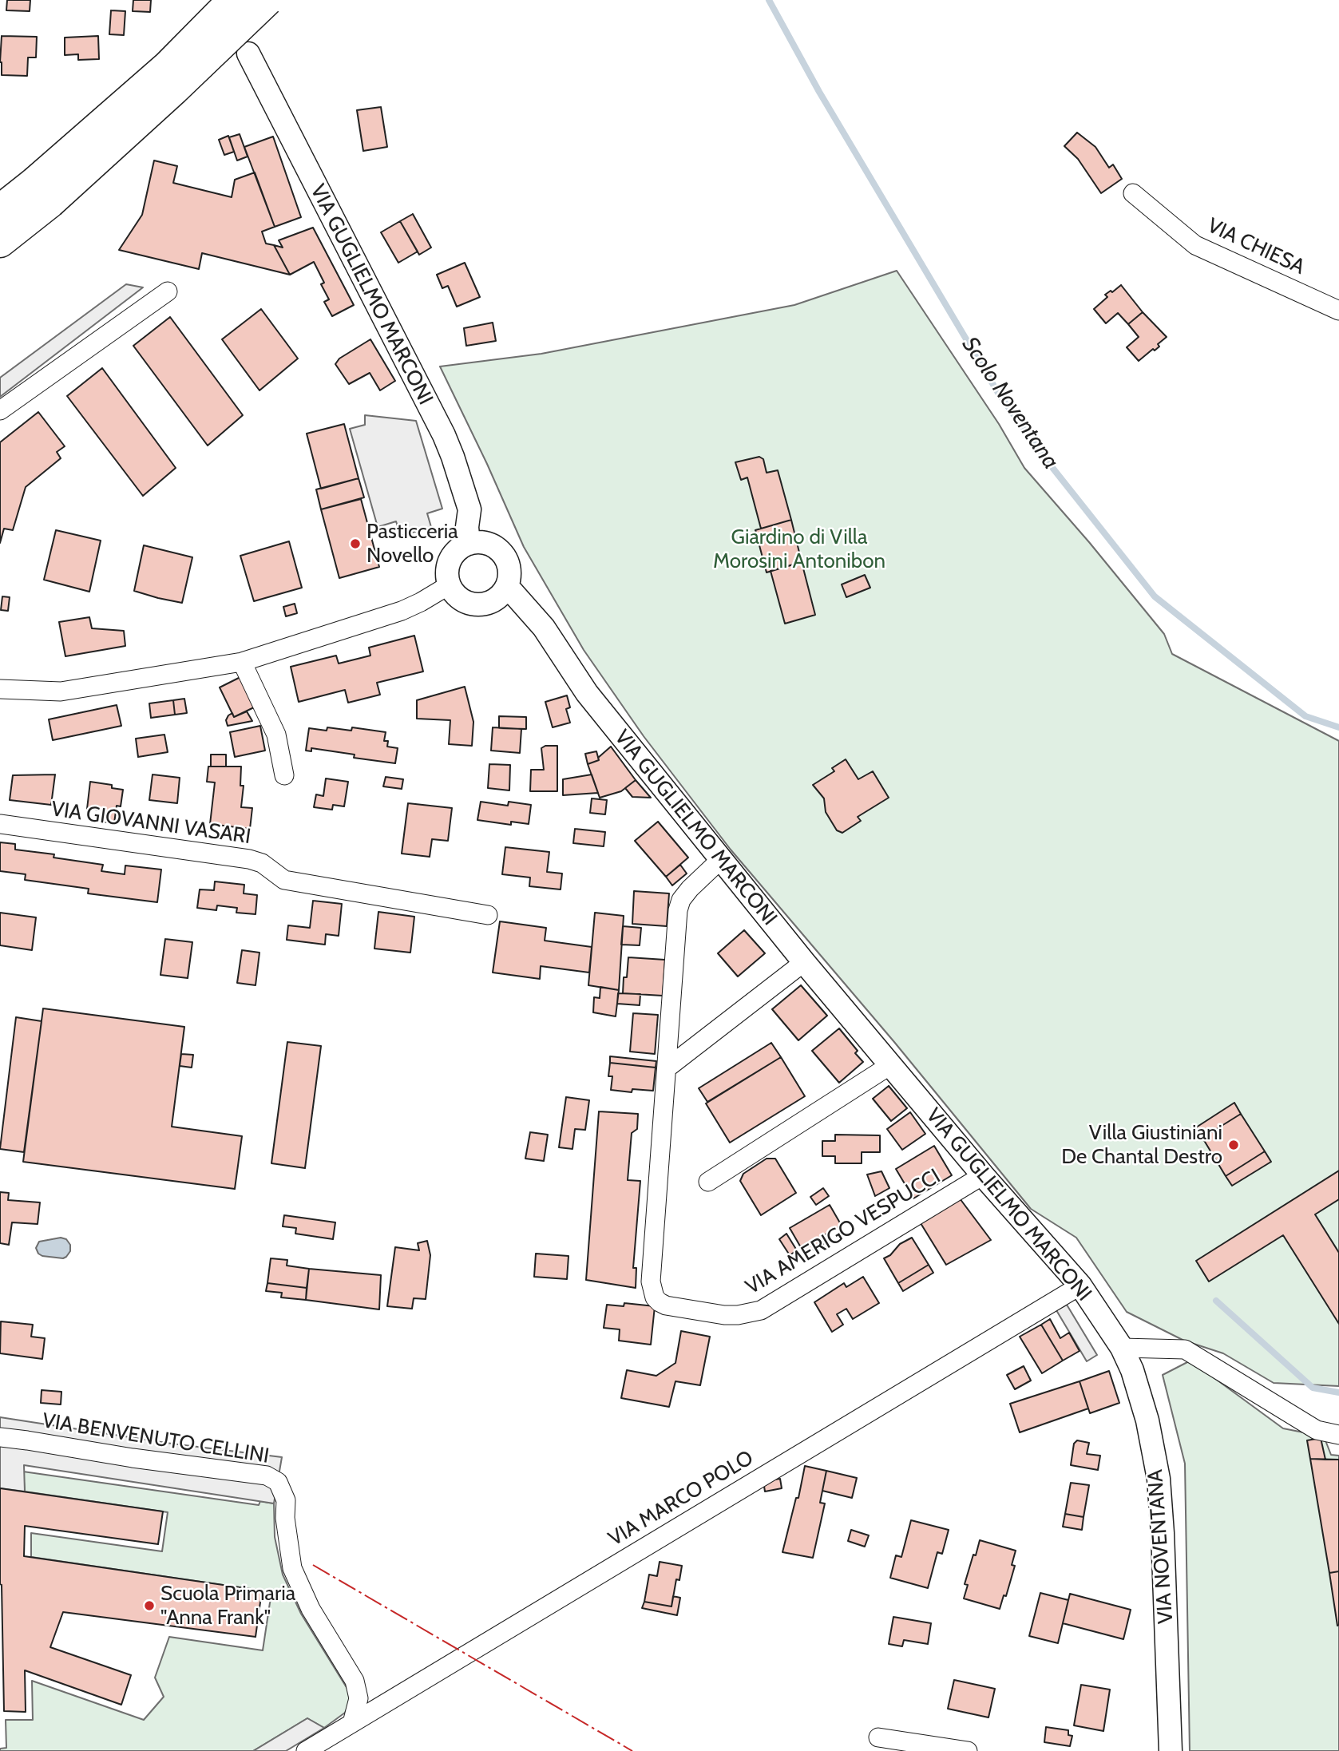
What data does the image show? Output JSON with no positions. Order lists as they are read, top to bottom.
{
  "streets": {
    "street": [
      "VIA CHIESA",
      "VIA GUGLIELMO MARCONI",
      "VIA GIOVANNI VASARI",
      "VIA AMERIGO VESPUCCI",
      "VIA BENVENUTO CELLINI",
      "VIA MARCO POLO",
      "VIA NOVENTANA"
    ]
  },
  "crossings": [
    ["VIA GUGLIELMO MARCONI", "VIA AMERIGO VESPUCCI"],
    ["VIA GUGLIELMO MARCONI", "VIA MARCO POLO"],
    ["VIA GUGLIELMO MARCONI", "VIA NOVENTANA"],
    ["VIA BENVENUTO CELLINI", "VIA MARCO POLO"]
  ],
  "water": ["Scolo Noventana"],
  "parks": ["Giardino di Villa Morosini Antonibon"],
  "places": ["Pasticceria Novello", "Villa Giustiniani De Chantal Destro", "Scuola Primaria \"Anna Frank\""]
}
